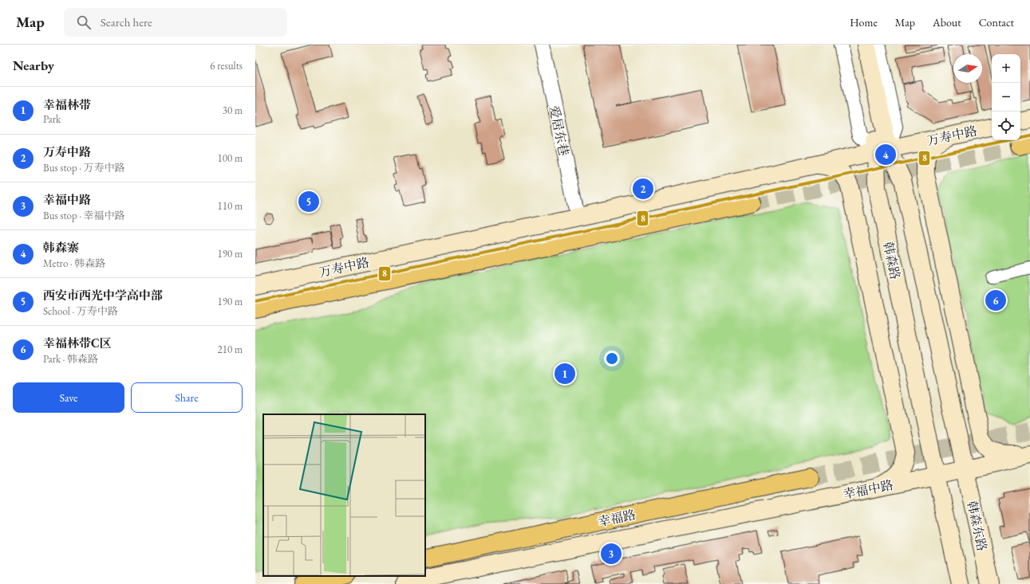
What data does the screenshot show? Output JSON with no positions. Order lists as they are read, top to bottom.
{
  "streets": {
    "main road": [
      "万寿中路",
      "韩森路",
      "幸福中路",
      "幸福路",
      "韩森东路"
    ],
    "street": ["爱居东巷"]
  },
  "crossings": [
    ["爱居东巷", "万寿中路"],
    ["万寿中路", "韩森路"],
    ["韩森路", "幸福中路"],
    ["韩森路", "韩森东路"],
    ["幸福中路", "韩森东路"]
  ],
  "lines": ["transit line 8"],
  "north": "right",
  "page": {
    "header": "Map",
    "search": "Search here",
    "nav": [
      "Home",
      "Map",
      "About",
      "Contact"
    ],
    "heading": ["Nearby", "6 results"],
    "map_buttons": ["+", "−"],
    "list": [
      {
        "mark": "1",
        "name": "幸福林带",
        "note": "Park",
        "value": "30 m"
      },
      {
        "mark": "2",
        "name": "万寿中路",
        "note": "Bus stop · 万寿中路",
        "value": "100 m"
      },
      {
        "mark": "3",
        "name": "幸福中路",
        "note": "Bus stop · 幸福中路",
        "value": "110 m"
      },
      {
        "mark": "4",
        "name": "韩森寨",
        "note": "Metro · 韩森路",
        "value": "190 m"
      },
      {
        "mark": "5",
        "name": "西安市西光中学高中部",
        "note": "School · 万寿中路",
        "value": "190 m"
      },
      {
        "mark": "6",
        "name": "幸福林带C区",
        "note": "Park · 韩森路",
        "value": "210 m"
      }
    ],
    "pins": [
      "4",
      "2",
      "5",
      "6",
      "1",
      "3"
    ],
    "buttons": ["Save", "Share"]
  }
}
